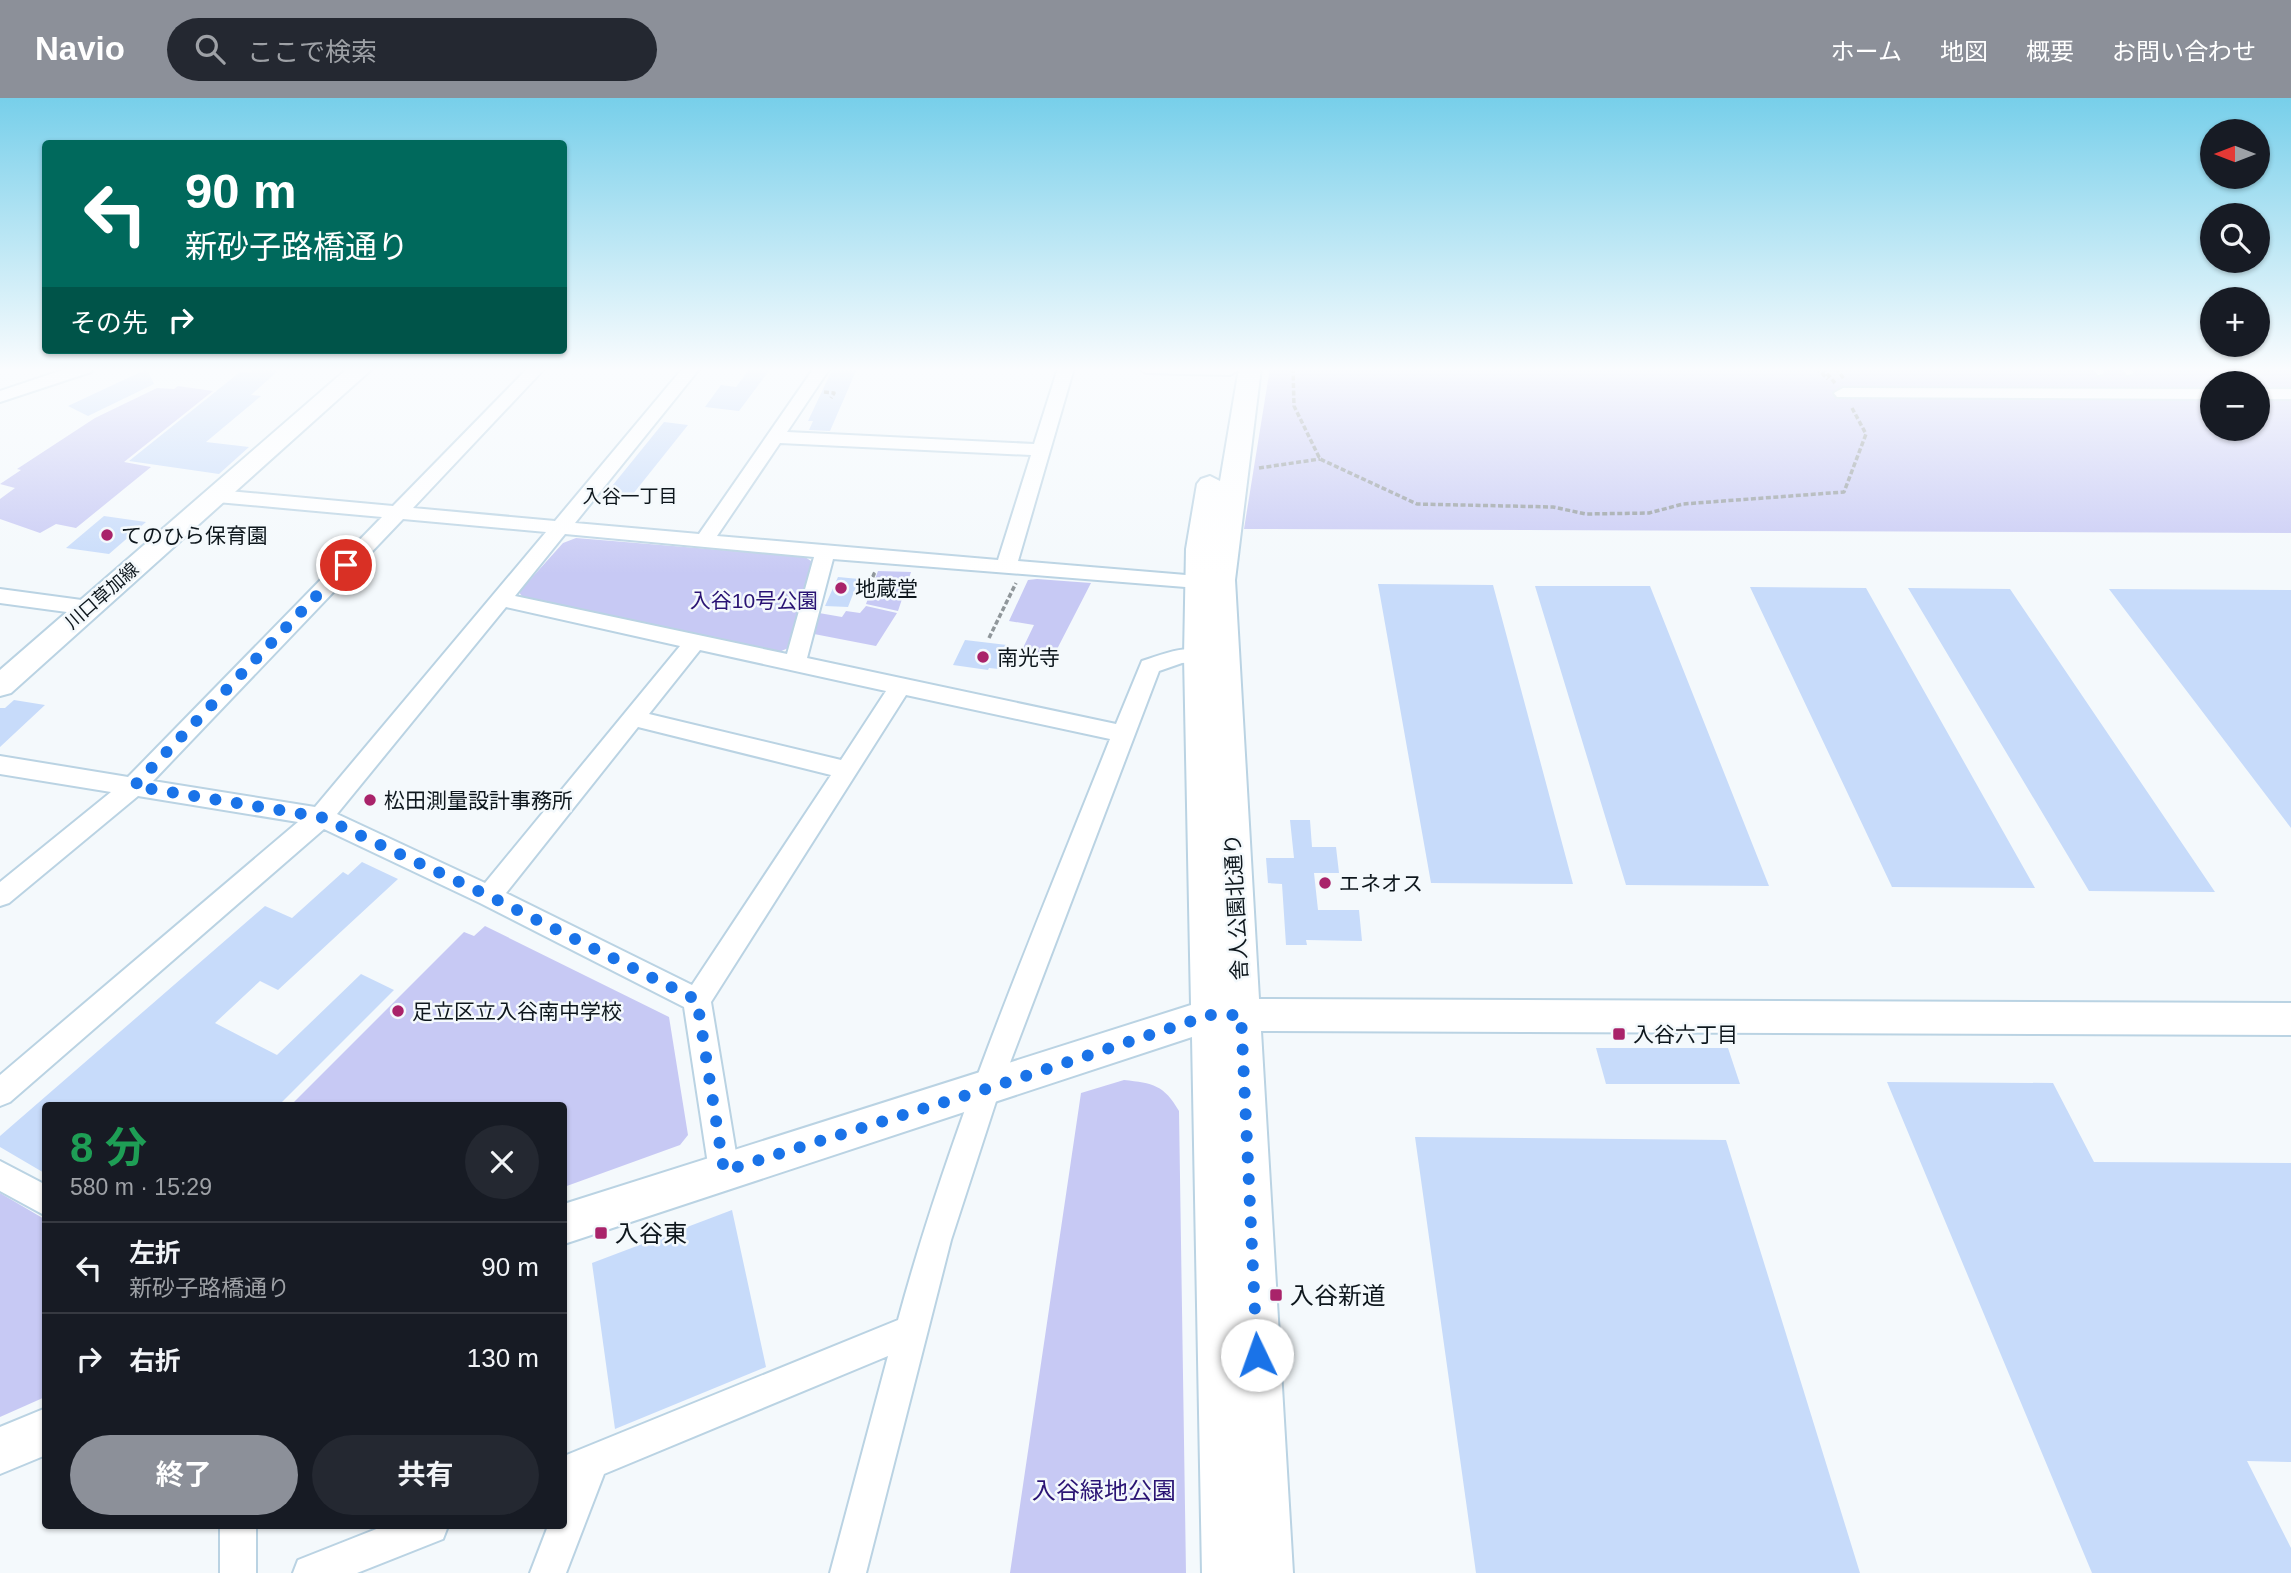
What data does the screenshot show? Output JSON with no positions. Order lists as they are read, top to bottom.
{
  "streets": {
    "street": ["川口草加線", "舎人公園北通り"]
  },
  "districts": ["入谷一丁目"],
  "parks": ["入谷10号公園", "入谷緑地公園"],
  "places": {
    "other": [
      "てのひら保育園",
      "地蔵堂",
      "南光寺",
      "松田測量設計事務所",
      "エネオス",
      "足立区立入谷南中学校"
    ],
    "transit": ["入谷六丁目", "入谷東", "入谷新道"]
  },
  "north": "left",
  "page": {
    "header": "Navio",
    "search": "ここで検索",
    "nav": [
      "ホーム",
      "地図",
      "概要",
      "お問い合わせ"
    ],
    "map_buttons": ["+", "−"],
    "turn": ["90 m", "新砂子路橋通り"],
    "then": "その先",
    "heading": ["8 分", "580 m · 15:29"],
    "list": [
      {
        "name": "左折",
        "note": "新砂子路橋通り",
        "value": "90 m"
      },
      {
        "name": "右折",
        "value": "130 m"
      }
    ],
    "buttons": ["終了", "共有"]
  }
}
